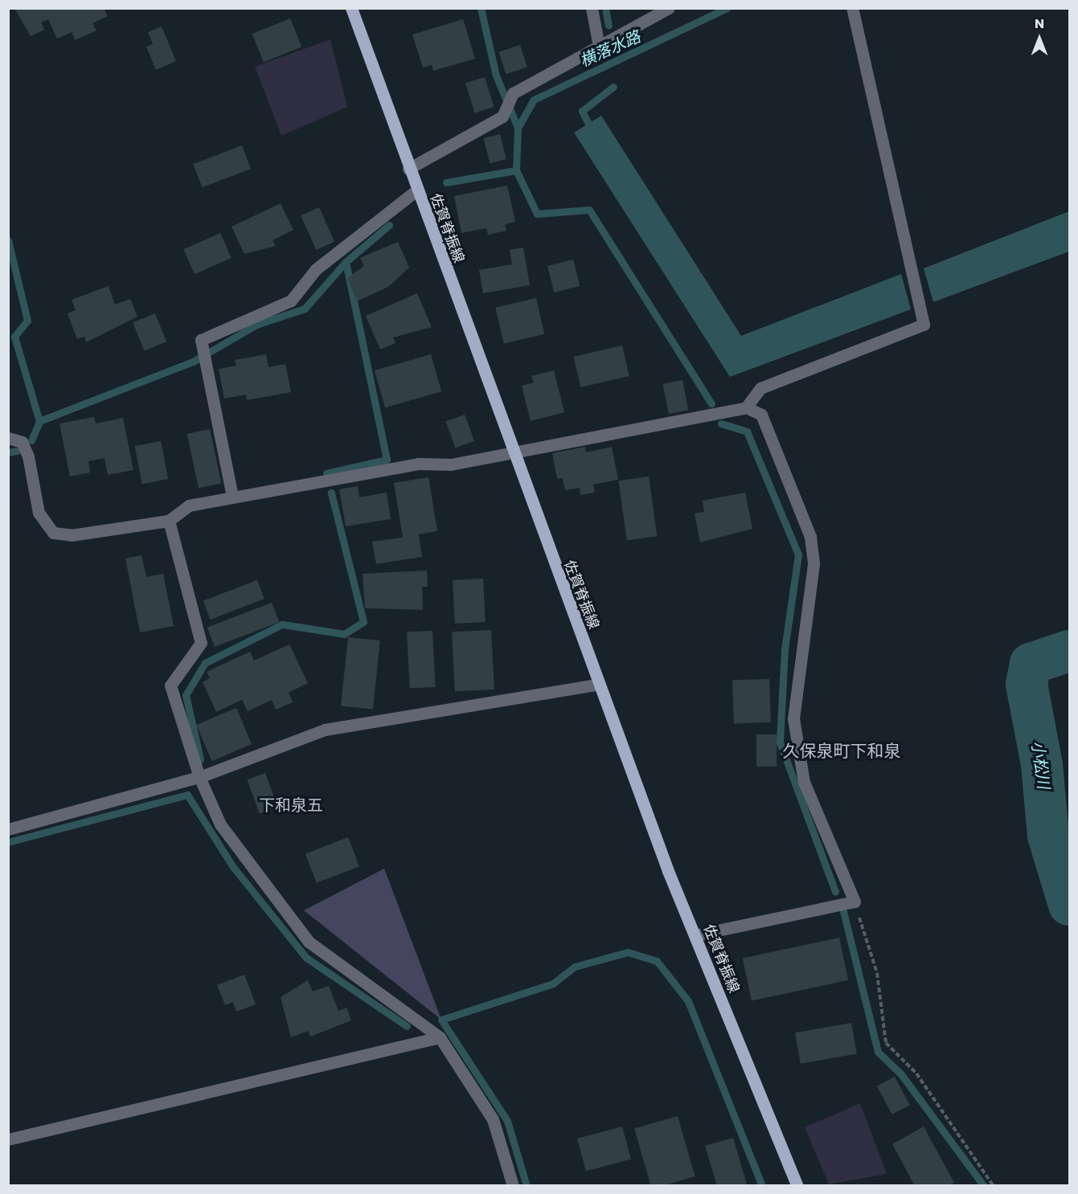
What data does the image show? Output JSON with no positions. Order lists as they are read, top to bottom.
{
  "streets": {
    "main road": ["佐賀脊振線"]
  },
  "districts": ["久保泉町下和泉", "下和泉五"],
  "water": ["横落水路", "小松川"],
  "north": "top"
}
